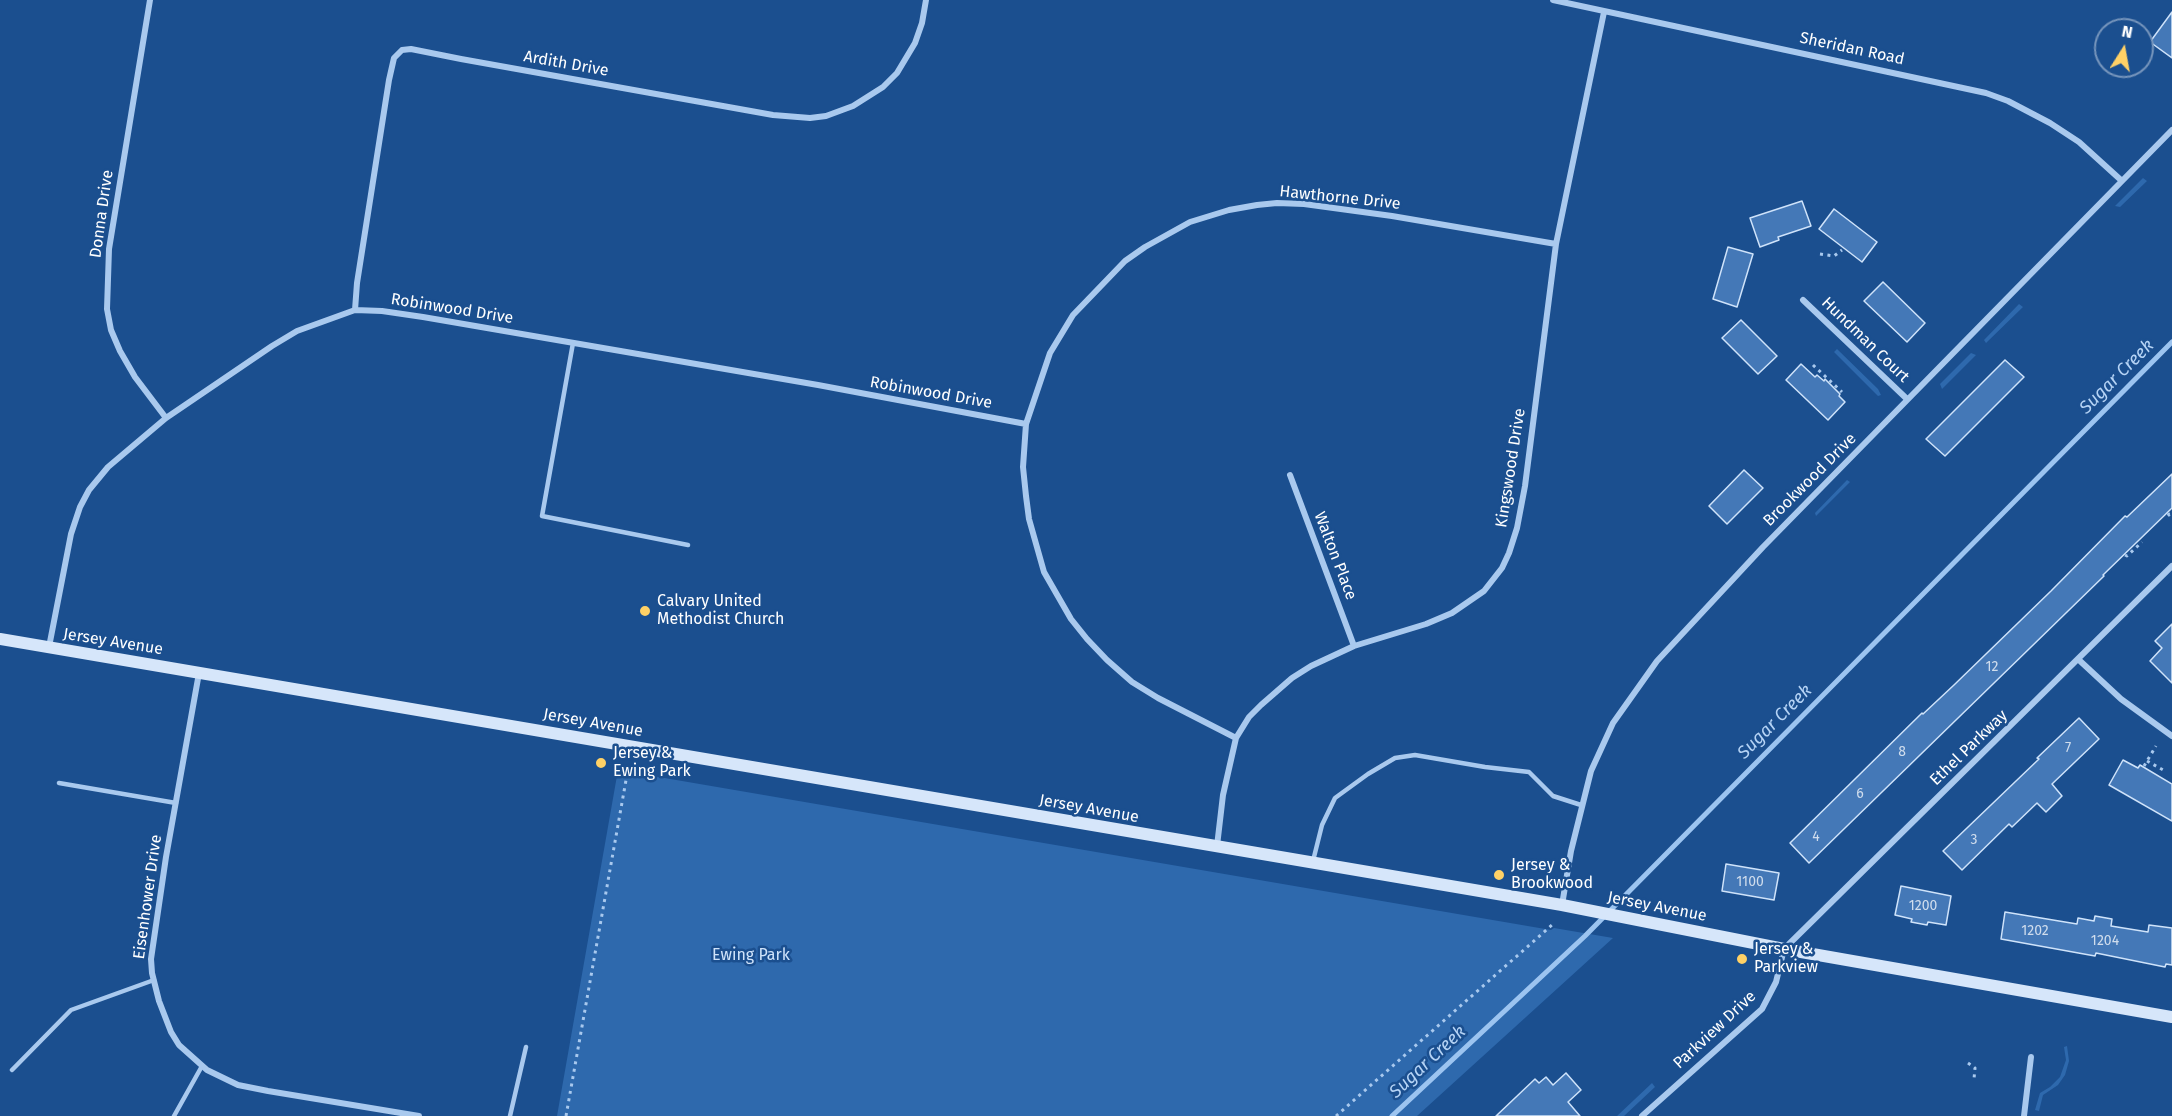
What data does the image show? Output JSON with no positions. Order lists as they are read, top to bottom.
{
  "streets": {
    "street": [
      "Sheridan Road",
      "Ardith Drive",
      "Hawthorne Drive",
      "Donna Drive",
      "Robinwood Drive",
      "Hundman Court",
      "Kingswood Drive",
      "Brookwood Drive",
      "Walton Place",
      "Jersey Avenue",
      "Ethel Parkway",
      "Eisenhower Drive",
      "Parkview Drive"
    ]
  },
  "crossings": [
    ["Sheridan Road", "Kingswood Drive"],
    ["Sheridan Road", "Brookwood Drive"],
    ["Ardith Drive", "Robinwood Drive"],
    ["Hawthorne Drive", "Robinwood Drive"],
    ["Hawthorne Drive", "Kingswood Drive"],
    ["Donna Drive", "Robinwood Drive"],
    ["Robinwood Drive", "Jersey Avenue"],
    ["Hundman Court", "Brookwood Drive"],
    ["Kingswood Drive", "Walton Place"],
    ["Kingswood Drive", "Jersey Avenue"],
    ["Brookwood Drive", "Jersey Avenue"],
    ["Jersey Avenue", "Ethel Parkway"],
    ["Jersey Avenue", "Eisenhower Drive"],
    ["Jersey Avenue", "Parkview Drive"],
    ["Ethel Parkway", "Parkview Drive"]
  ],
  "water": ["Sugar Creek"],
  "parks": ["Ewing Park"],
  "places": [
    "Calvary United Methodist Church",
    "Jersey & Ewing Park",
    "Jersey & Brookwood",
    "Jersey & Parkview"
  ],
  "house_numbers": [
    "12",
    "7",
    "8",
    "6",
    "4",
    "3",
    "1100",
    "1200",
    "1202",
    "1204"
  ],
  "north": "top"
}
